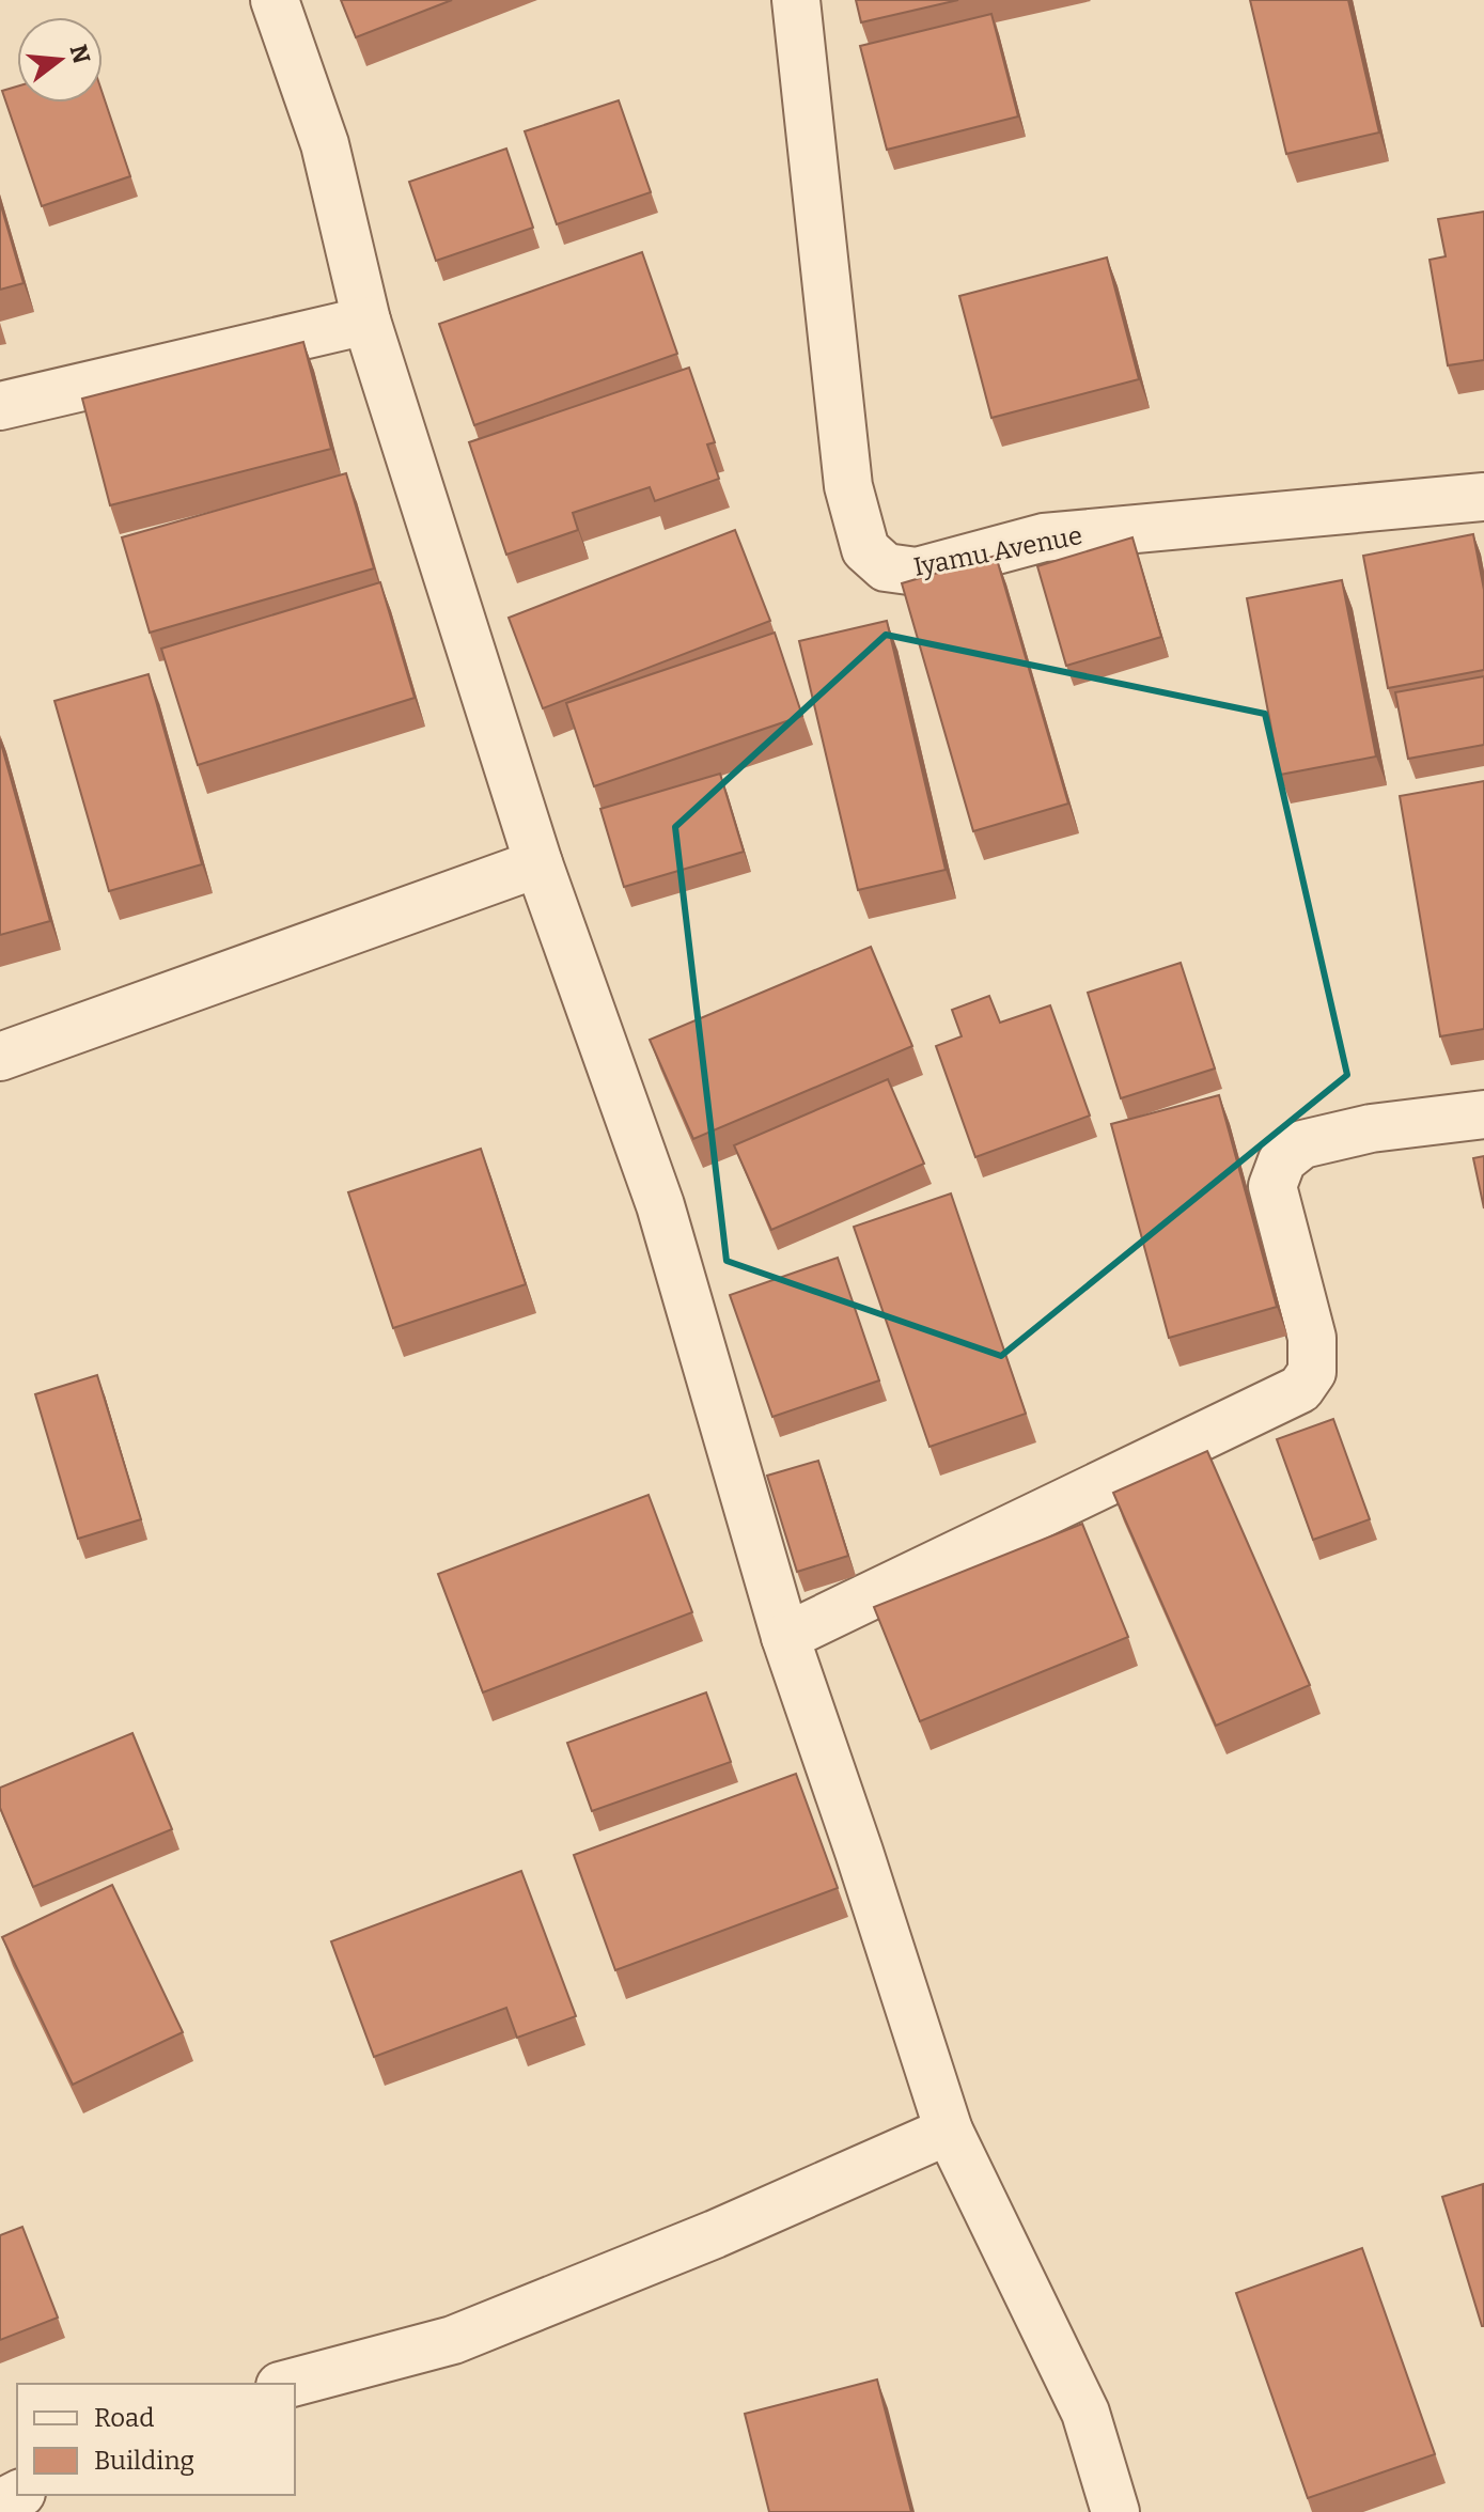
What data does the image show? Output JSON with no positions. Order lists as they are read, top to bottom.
{
  "streets": {
    "street": ["Iyamu Avenue"]
  },
  "legend": ["Road", "Building"],
  "north": "right"
}
